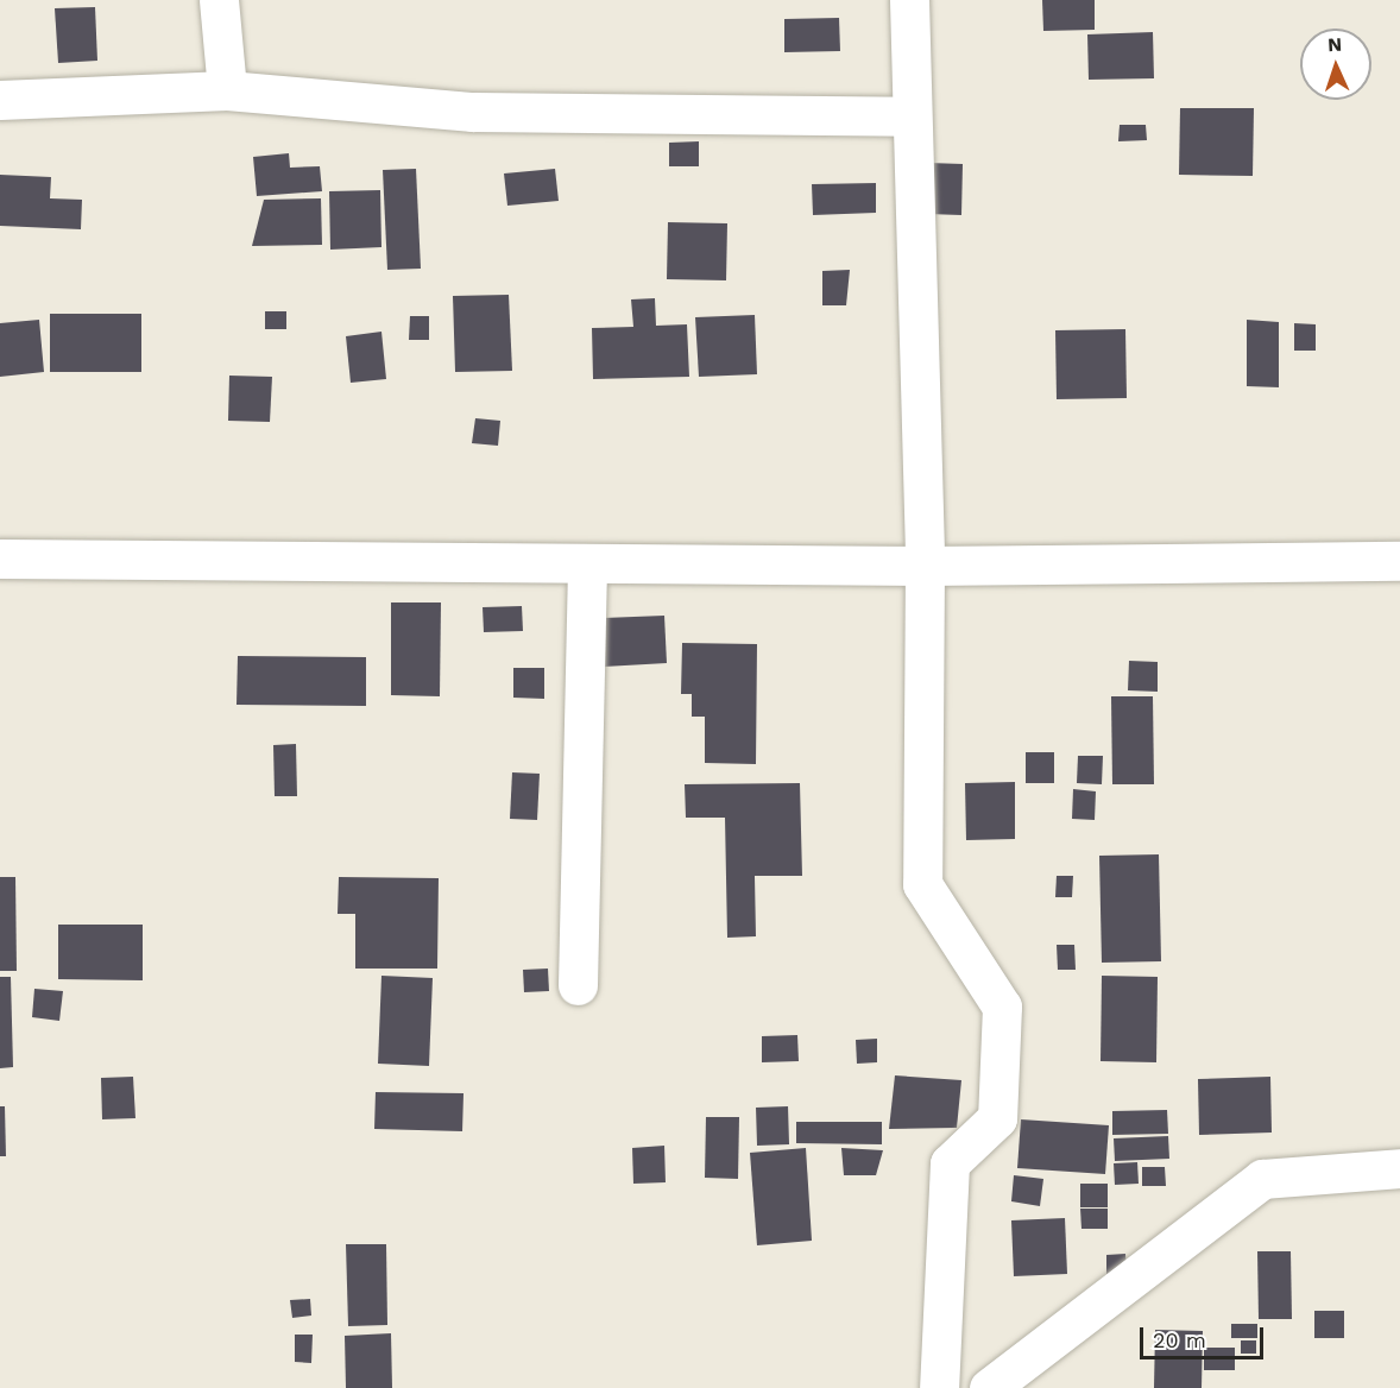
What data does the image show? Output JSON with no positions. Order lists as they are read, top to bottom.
{
  "scale_bar": "20 m",
  "north": "top"
}
